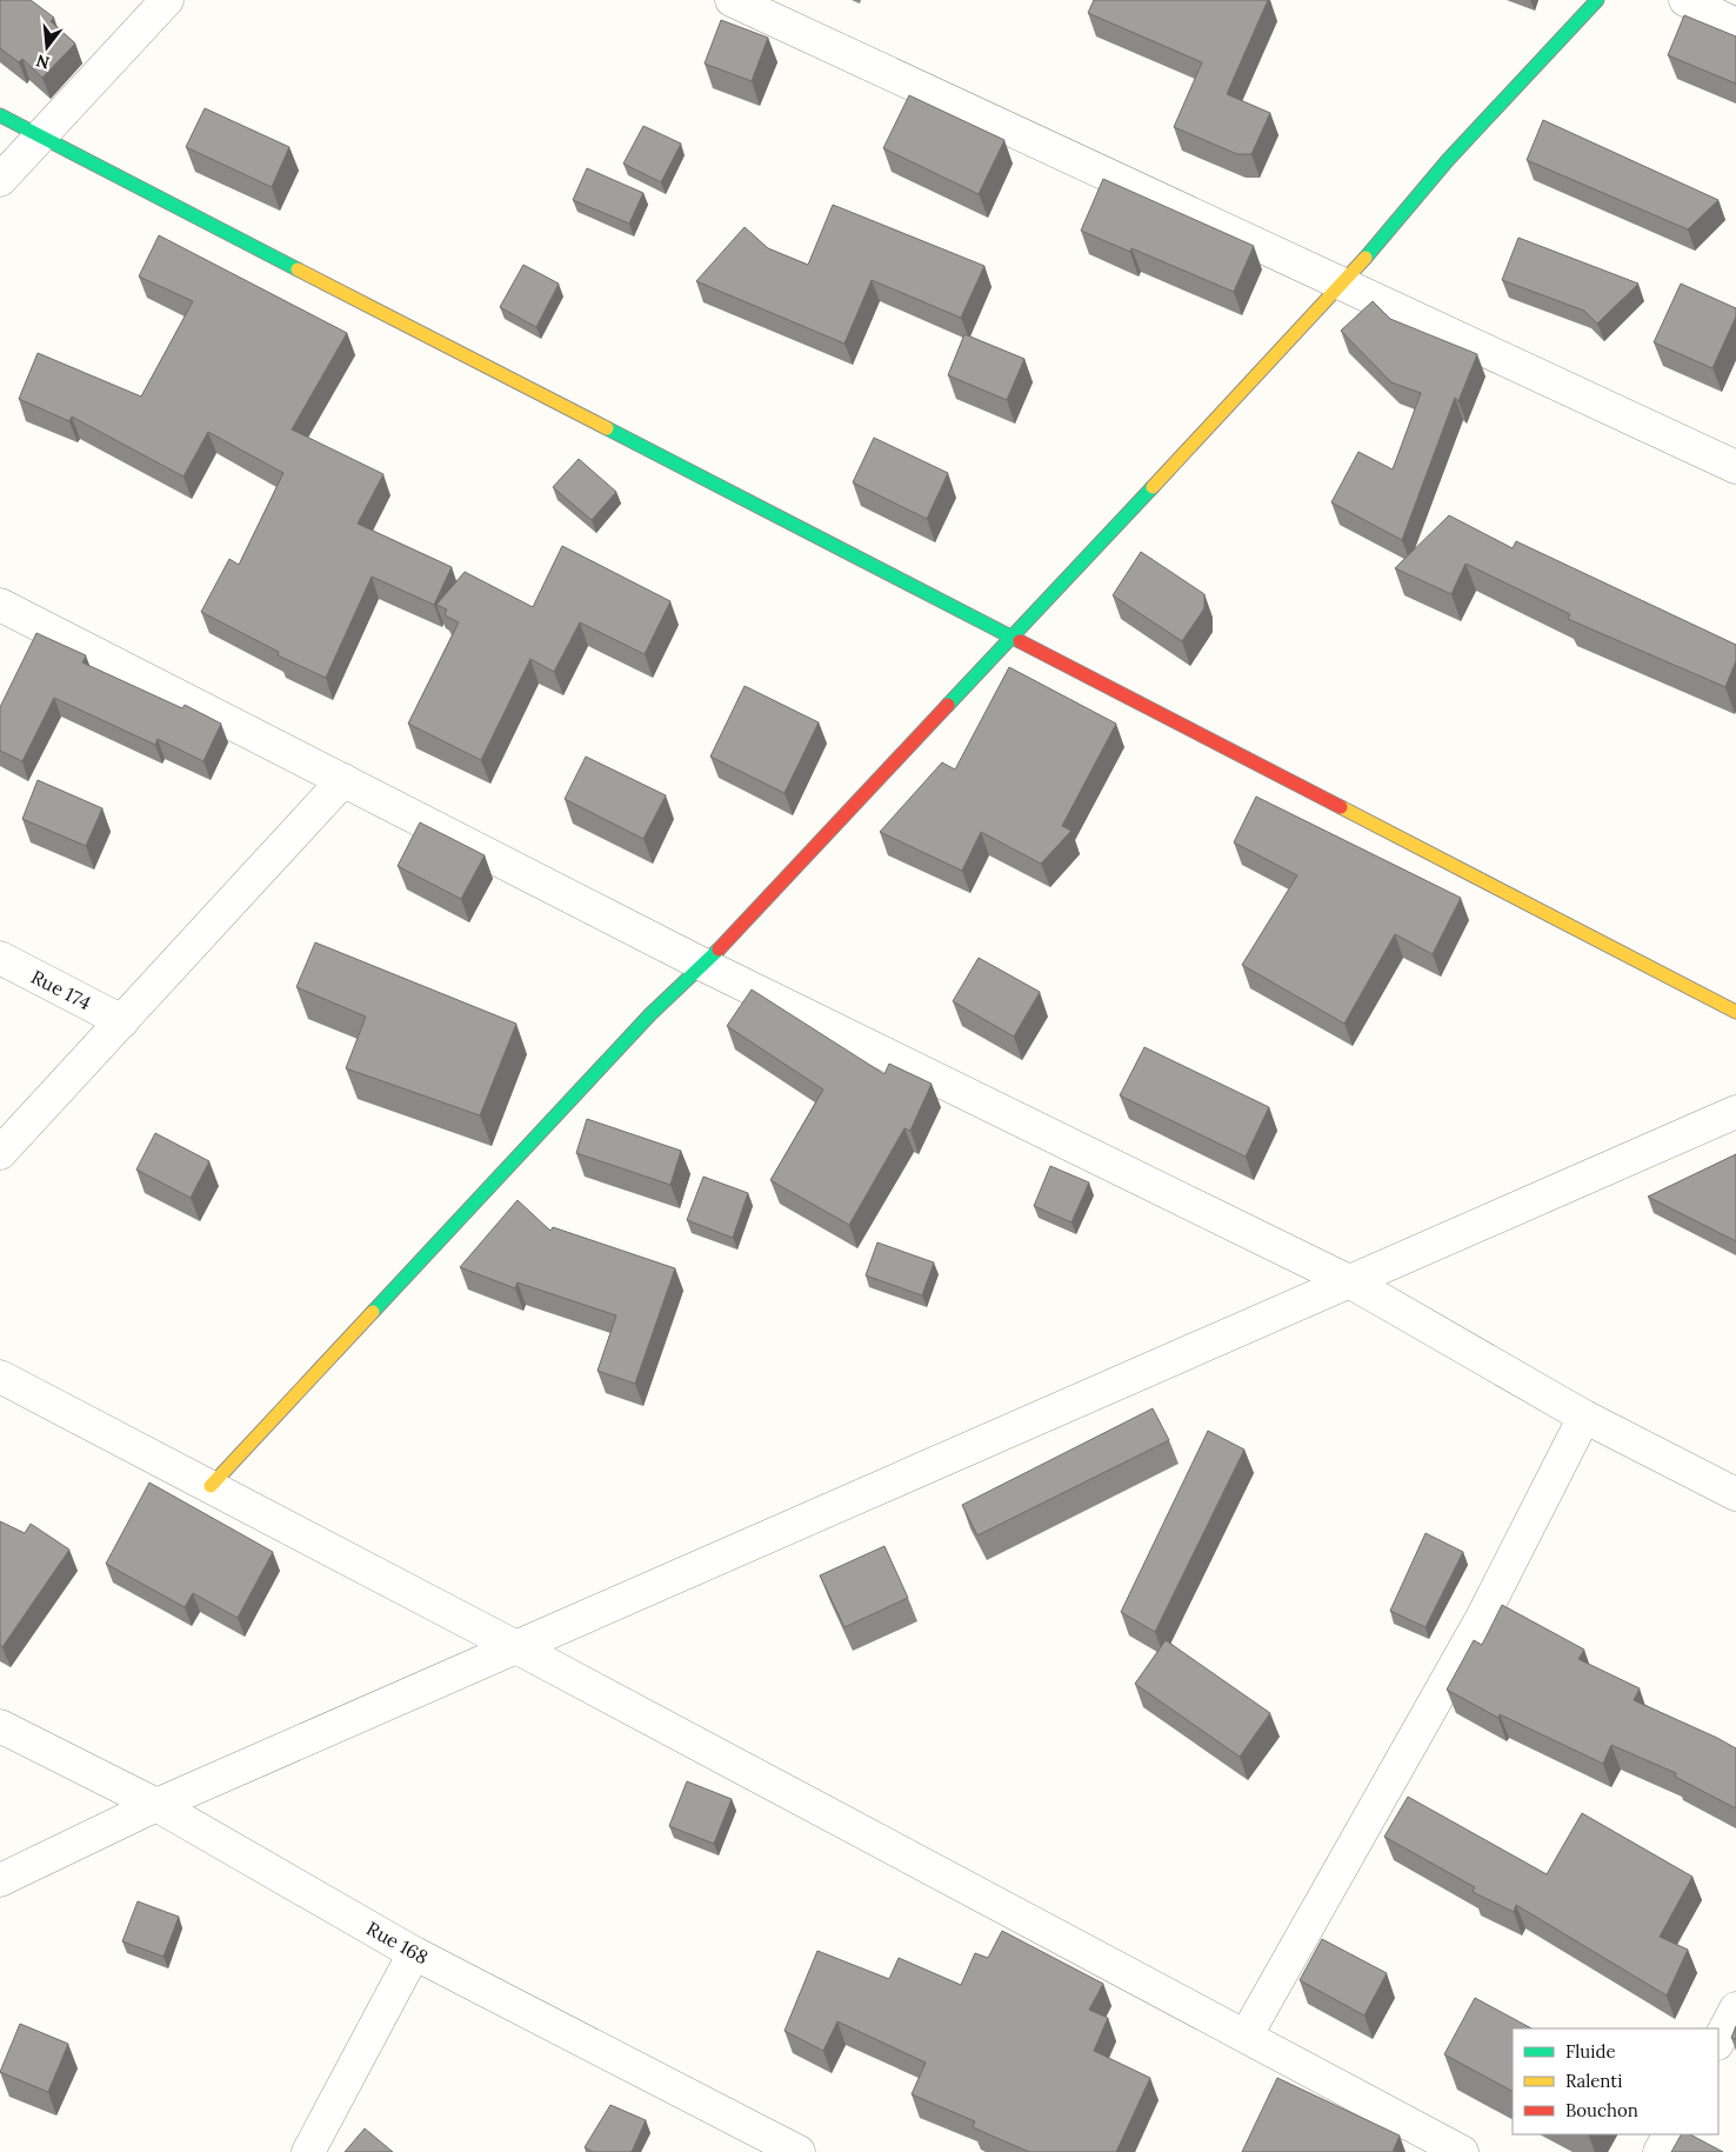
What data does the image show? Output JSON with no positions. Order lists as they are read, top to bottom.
{
  "streets": {
    "street": ["Rue 174", "Rue 168"]
  },
  "legend": ["Fluide", "Ralenti", "Bouchon"],
  "north": "bottom"
}
